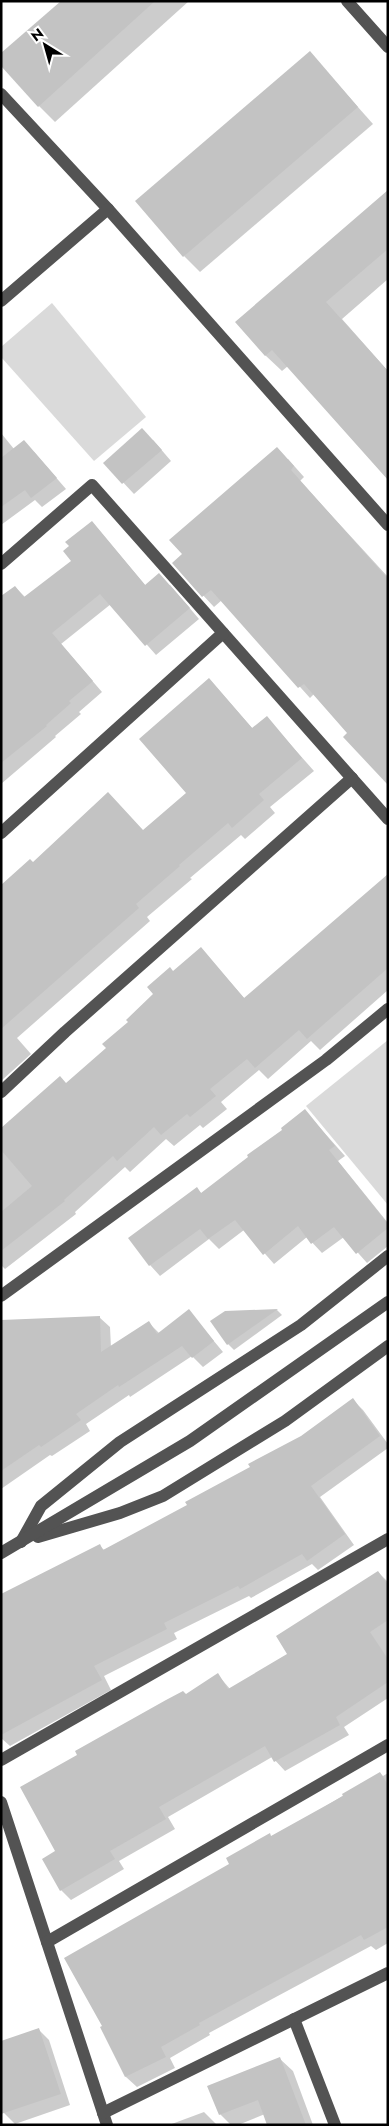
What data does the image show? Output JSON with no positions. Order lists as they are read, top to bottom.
{
  "north": "top left"
}
